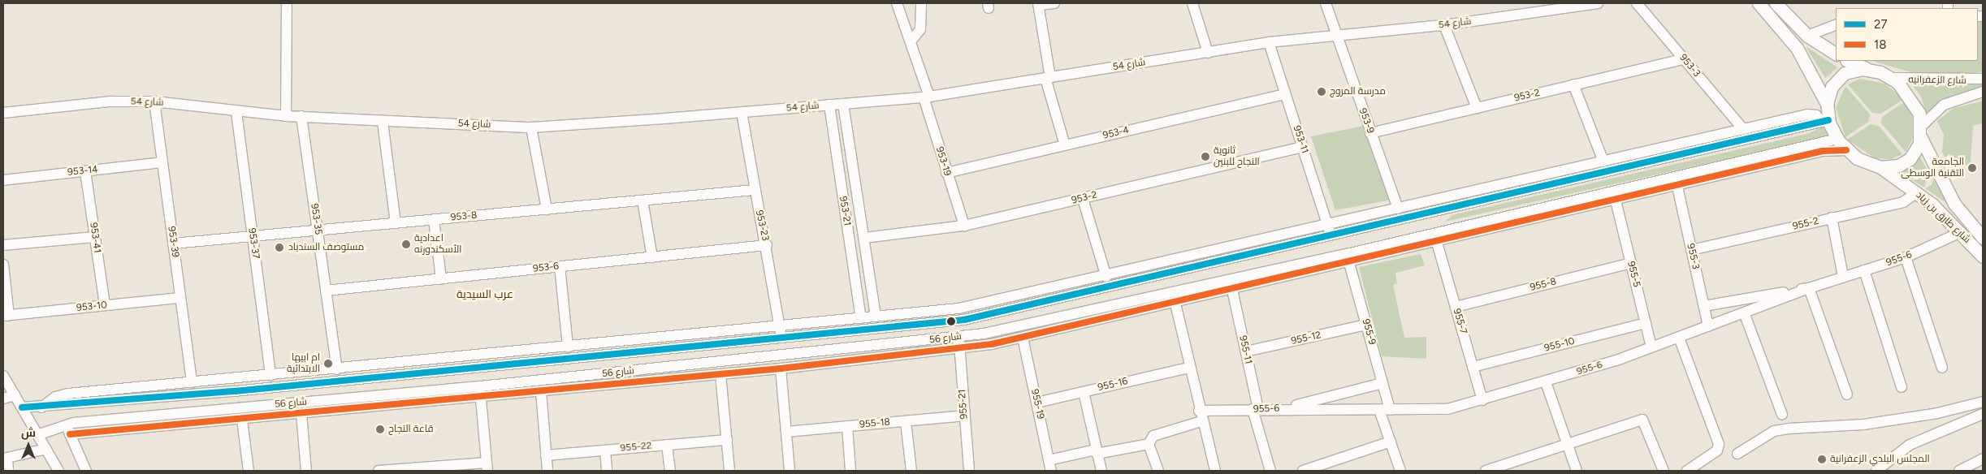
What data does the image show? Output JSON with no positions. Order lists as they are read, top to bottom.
{
  "streets": {
    "main road": ["شارع طارق بن زياد"],
    "street": [
      "شارع 54",
      "953-3",
      "شارع الزعفرانيه",
      "953-2",
      "953-9",
      "953-4",
      "953-11",
      "953-19",
      "953-14",
      "953-21",
      "953-8",
      "953-35",
      "955-2",
      "953-23",
      "953-41",
      "953-39",
      "953-37",
      "955-3",
      "955-6",
      "953-6",
      "955-5",
      "955-8",
      "953-10",
      "955-7",
      "955-9",
      "شارع 56",
      "955-12",
      "955-10",
      "955-11",
      "955-16",
      "955-21",
      "955-19",
      "955-18",
      "955-22"
    ]
  },
  "crossings": [
    ["شارع 54", "953-9"],
    ["شارع 54", "953-11"],
    ["شارع 54", "953-19"],
    ["شارع 54", "953-21"],
    ["شارع 54", "953-35"],
    ["شارع 54", "953-23"],
    ["شارع 54", "953-39"],
    ["شارع 54", "953-37"],
    ["953-3", "953-2"],
    ["شارع الزعفرانيه", "شارع طارق بن زياد"],
    ["شارع الزعفرانيه", "شارع 56"],
    ["953-2", "953-9"],
    ["953-2", "953-11"],
    ["953-2", "953-19"],
    ["953-2", "953-21"],
    ["953-4", "953-11"],
    ["953-4", "953-19"],
    ["953-11", "شارع 56"],
    ["953-14", "953-41"],
    ["953-14", "953-39"],
    ["953-8", "953-35"],
    ["953-8", "953-23"],
    ["953-8", "953-39"],
    ["953-8", "953-37"],
    ["شارع طارق بن زياد", "955-2"],
    ["شارع طارق بن زياد", "955-6"],
    ["شارع طارق بن زياد", "شارع 56"],
    ["953-35", "953-6"],
    ["955-2", "955-3"],
    ["953-23", "953-6"],
    ["953-23", "شارع 56"],
    ["953-41", "953-10"],
    ["953-39", "953-10"],
    ["955-3", "955-6"],
    ["955-6", "955-5"],
    ["955-6", "955-7"],
    ["955-6", "955-9"],
    ["955-6", "955-11"],
    ["955-5", "955-8"],
    ["955-5", "955-10"],
    ["955-8", "955-7"],
    ["955-7", "955-10"],
    ["955-9", "شارع 56"],
    ["955-9", "955-12"],
    ["شارع 56", "955-21"],
    ["955-12", "955-11"],
    ["955-16", "955-19"],
    ["955-21", "955-18"]
  ],
  "districts": ["عرب السيدية"],
  "places": [
    "مدرسة المروج",
    "ثانوية النجاح للبنين",
    "الجامعة التقنية الوسطى",
    "اعدادية الأسكندورنه",
    "مستوصف السندباد",
    "ام ابيها الابتدائية",
    "قاعة النجاح",
    "المجلس البلدي الزعفرانية"
  ],
  "lines": ["transit line 27", "transit line 18"],
  "legend": ["27", "18"],
  "north": "top"
}
